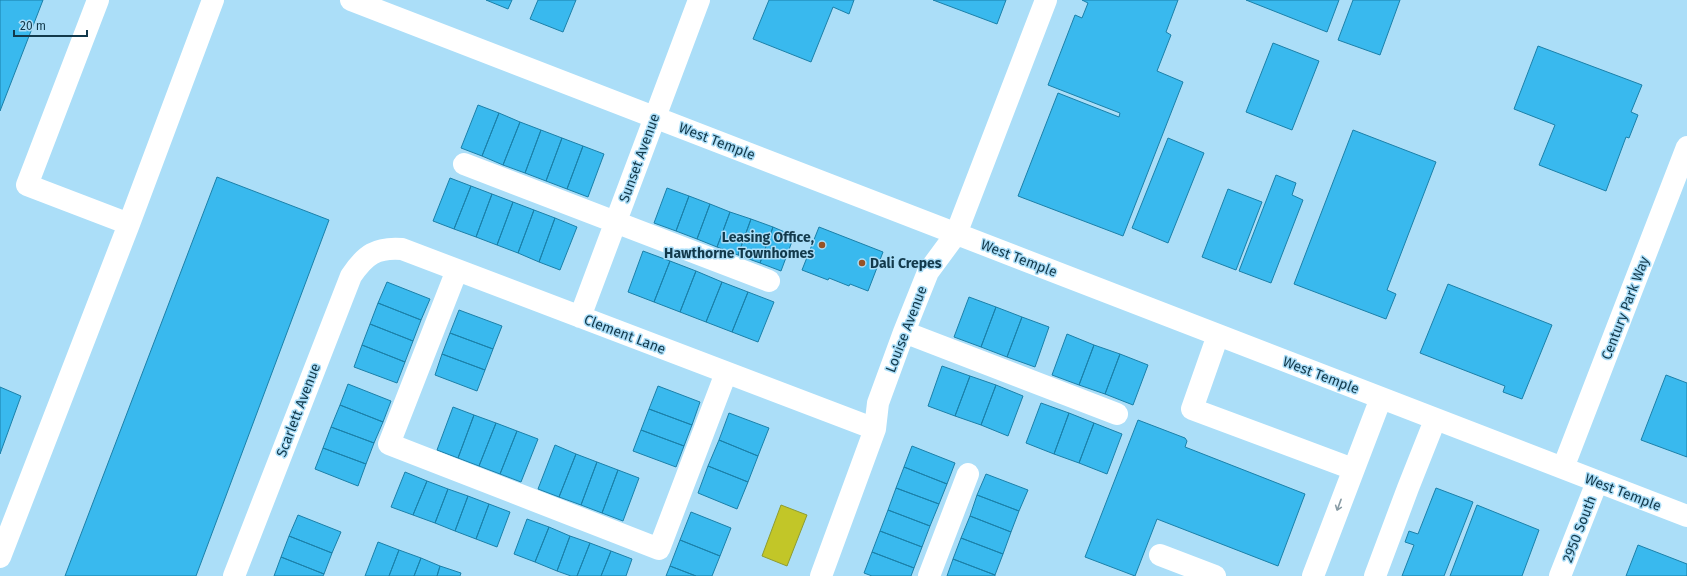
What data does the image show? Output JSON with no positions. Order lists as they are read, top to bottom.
{
  "streets": {
    "street": [
      "West Temple",
      "Sunset Avenue",
      "Century Park Way",
      "Louise Avenue",
      "Clement Lane",
      "Scarlett Avenue",
      "2950 South"
    ]
  },
  "crossings": [
    ["West Temple", "Sunset Avenue"],
    ["West Temple", "Century Park Way"],
    ["West Temple", "Louise Avenue"],
    ["West Temple", "2950 South"],
    ["Sunset Avenue", "Clement Lane"],
    ["Louise Avenue", "Clement Lane"],
    ["Clement Lane", "Scarlett Avenue"]
  ],
  "places": ["Leasing Office, Hawthorne Townhomes", "Dali Crepes"],
  "scale_bar": "20 m"
}
